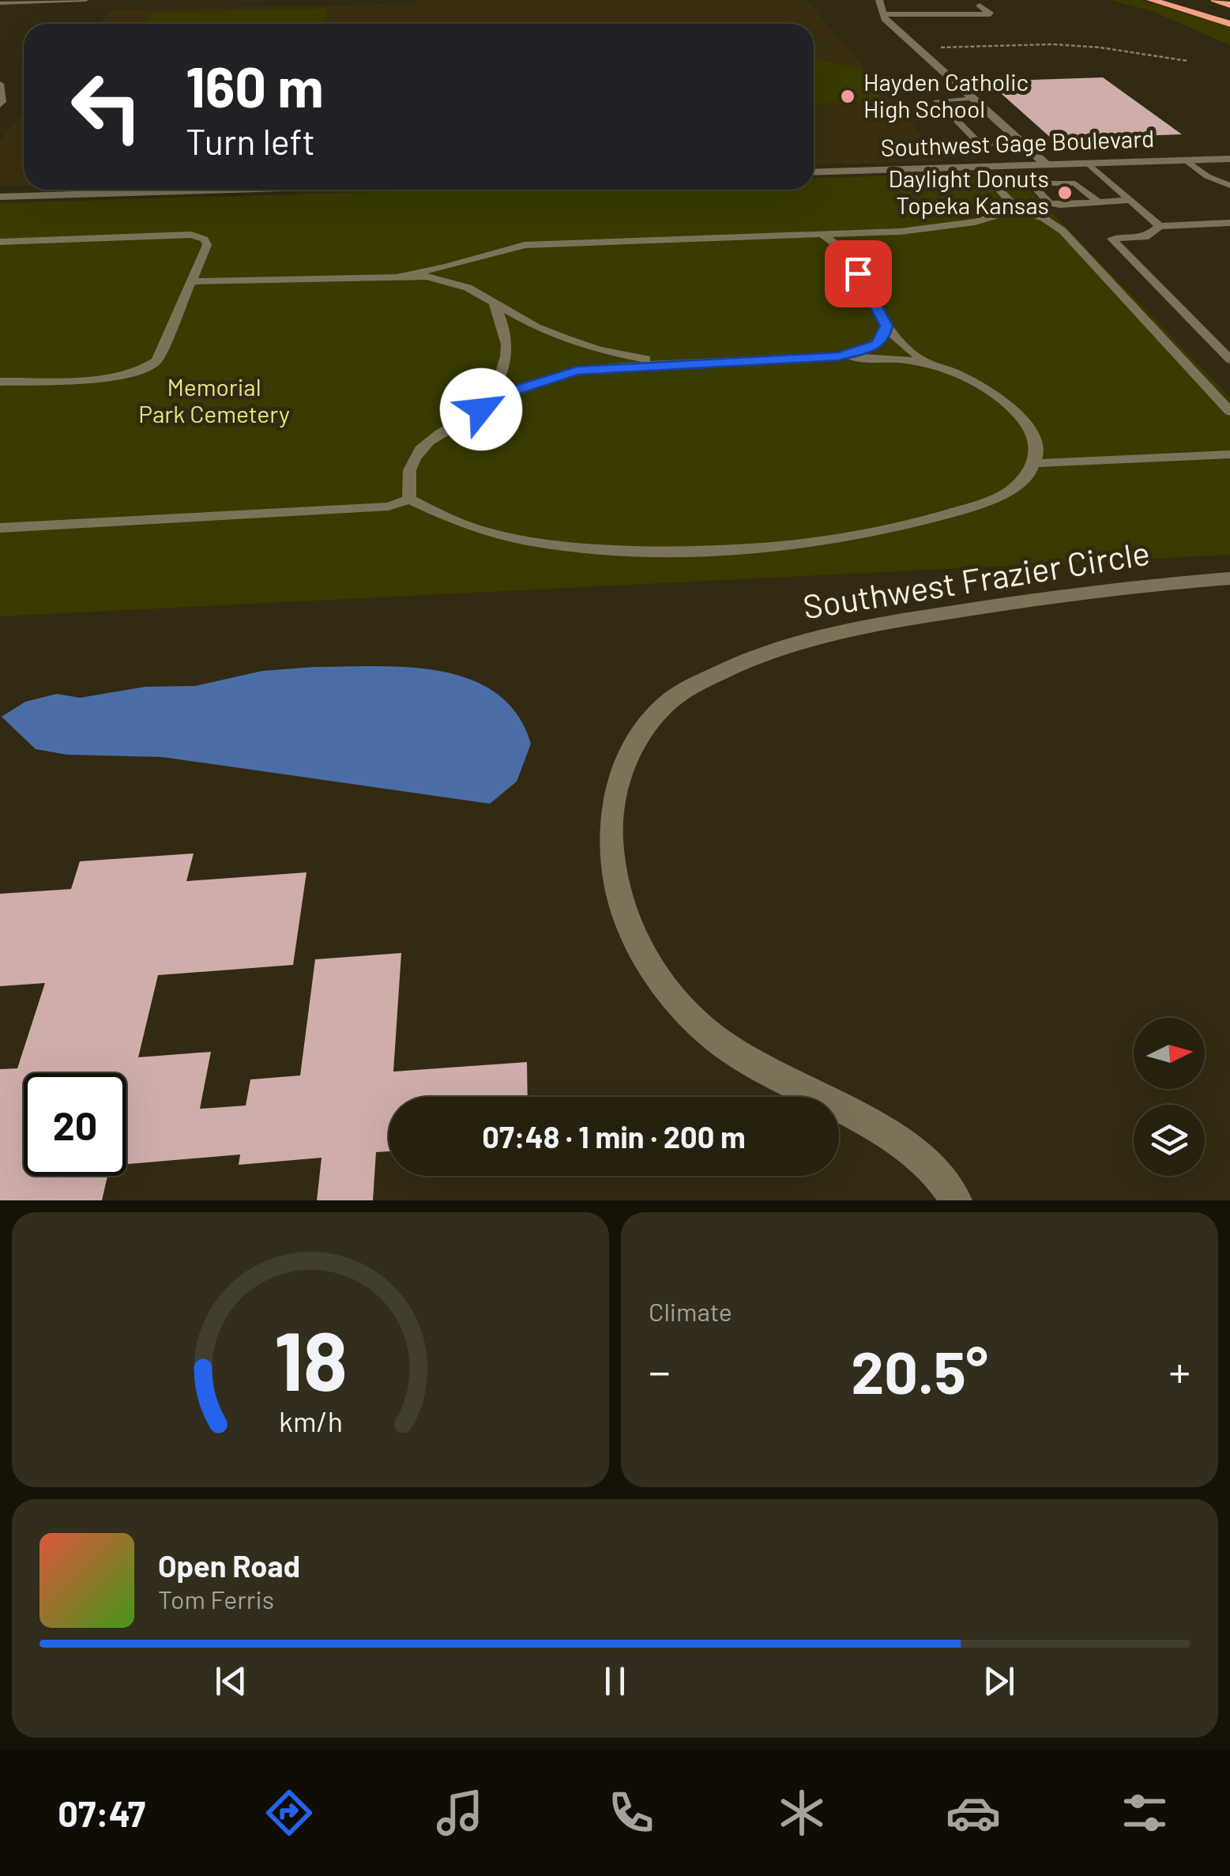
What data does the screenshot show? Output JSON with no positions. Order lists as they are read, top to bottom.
{
  "streets": {
    "street": ["Southwest Gage Boulevard", "Southwest Frazier Circle"]
  },
  "parks": ["Memorial Park Cemetery"],
  "places": ["Hayden Catholic High School", "Daylight Donuts Topeka Kansas"],
  "north": "right",
  "page": {
    "turn": ["160 m", "Turn left"],
    "limit": "20",
    "trip": "07:48 · 1 min · 200 m",
    "tile": "Climate",
    "heat": ["−", "20.5°", "+"],
    "song": ["Open Road", "Tom Ferris"],
    "tabs": "07:47",
    "gauge": ["18", "km/h"]
  }
}
